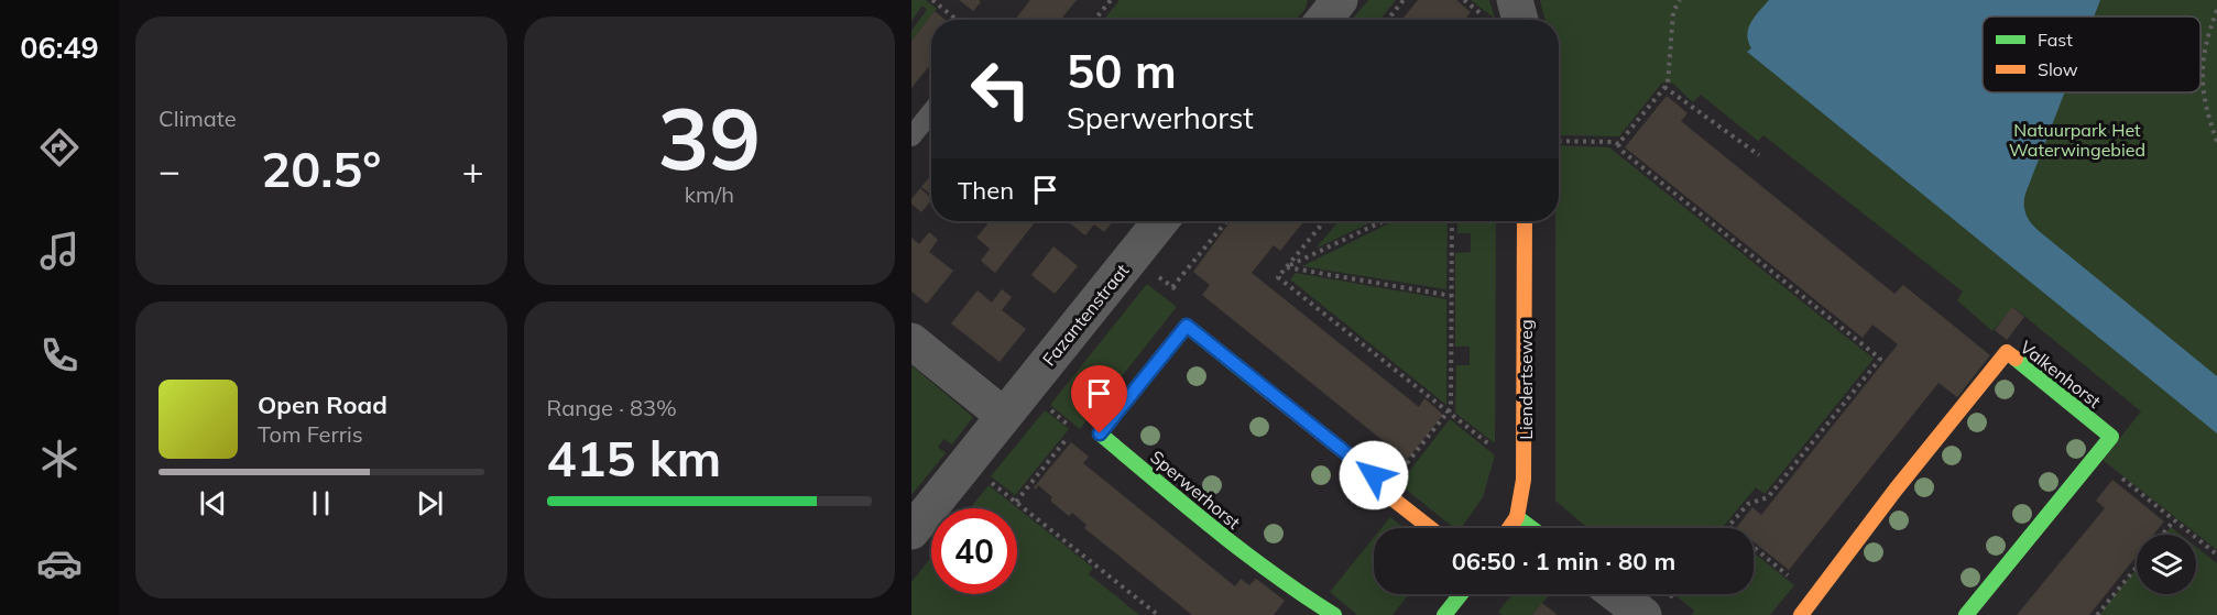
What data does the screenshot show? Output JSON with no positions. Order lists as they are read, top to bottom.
{
  "streets": {
    "street": [
      "Fazantenstraat",
      "Valkenhorst",
      "Liendertseweg",
      "Sperwerhorst"
    ]
  },
  "parks": ["Natuurpark Het Waterwingebied"],
  "legend": ["Fast", "Slow"],
  "page": {
    "tabs": "06:49",
    "tile": [
      "Climate",
      ["39", "km/h"],
      ["Range · 83%", "415 km"]
    ],
    "turn": ["50 m", "Sperwerhorst"],
    "heat": ["−", "20.5°", "+"],
    "then": "Then",
    "song": ["Open Road", "Tom Ferris"],
    "limit": "40",
    "trip": "06:50 · 1 min · 80 m"
  }
}
